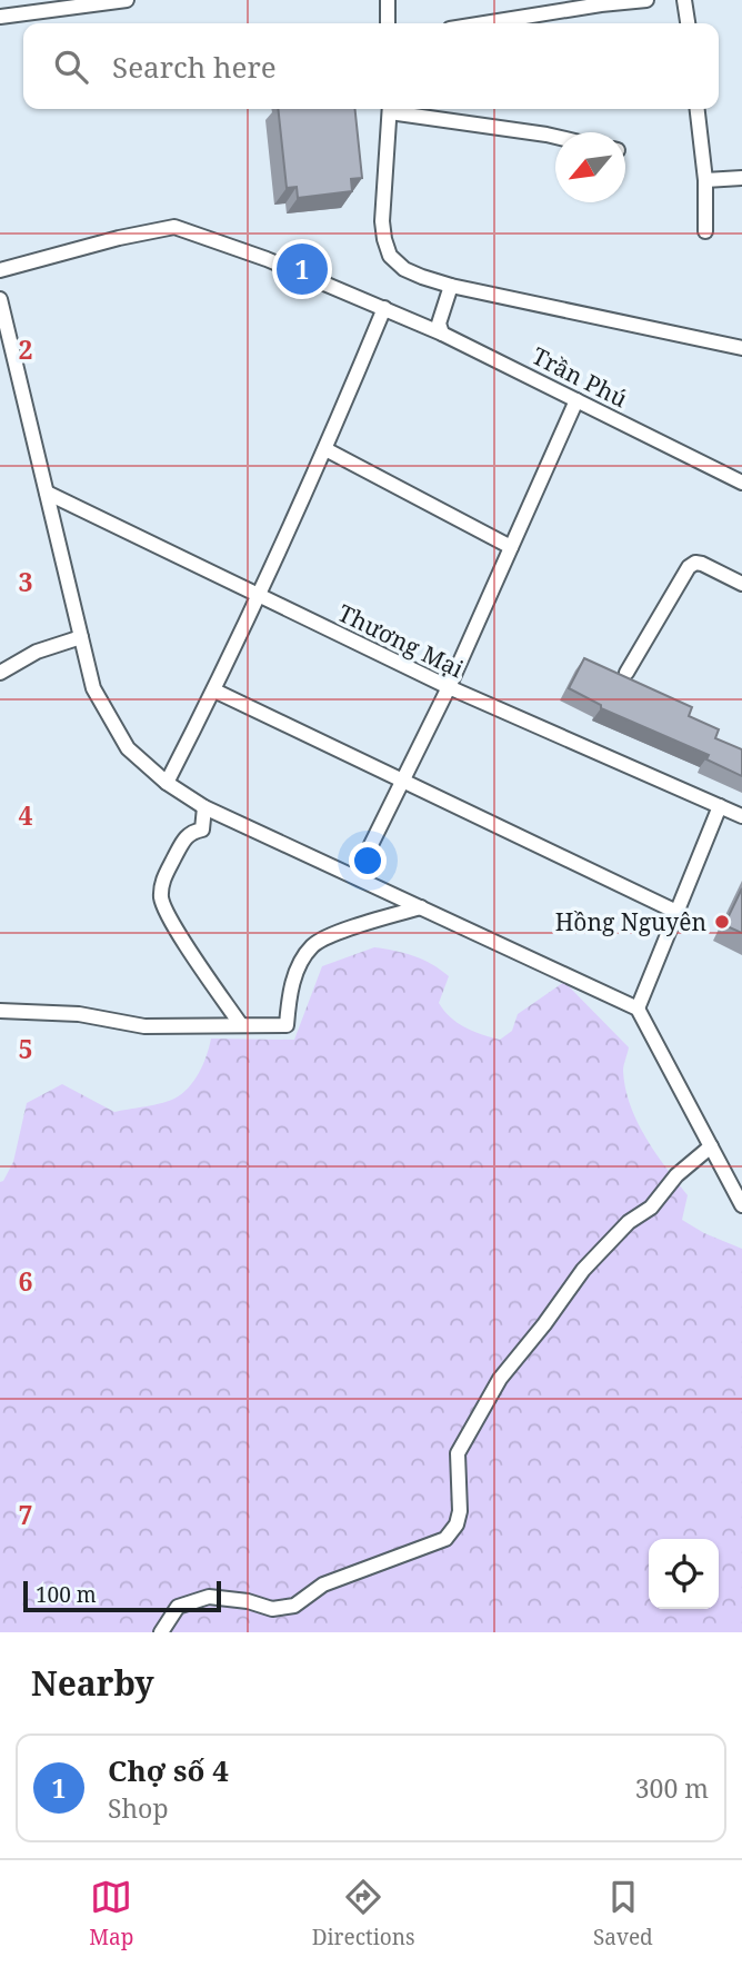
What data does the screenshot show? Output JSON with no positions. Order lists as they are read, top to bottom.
{
  "streets": {
    "street": ["Trần Phú", "Thương Mại"]
  },
  "places": ["Hồng Nguyên"],
  "scale_bar": "100 m",
  "north": "bottom left",
  "page": {
    "search": "Search here",
    "pins": "1",
    "scale": "100 m",
    "heading": "Nearby",
    "list": [
      {
        "mark": "1",
        "name": "Chợ số 4",
        "note": "Shop",
        "value": "300 m"
      }
    ],
    "nav": ["Map", "Directions", "Saved"]
  },
  "grid": {
    "rows": [
      "2",
      "3",
      "4",
      "5",
      "6",
      "7"
    ]
  }
}
